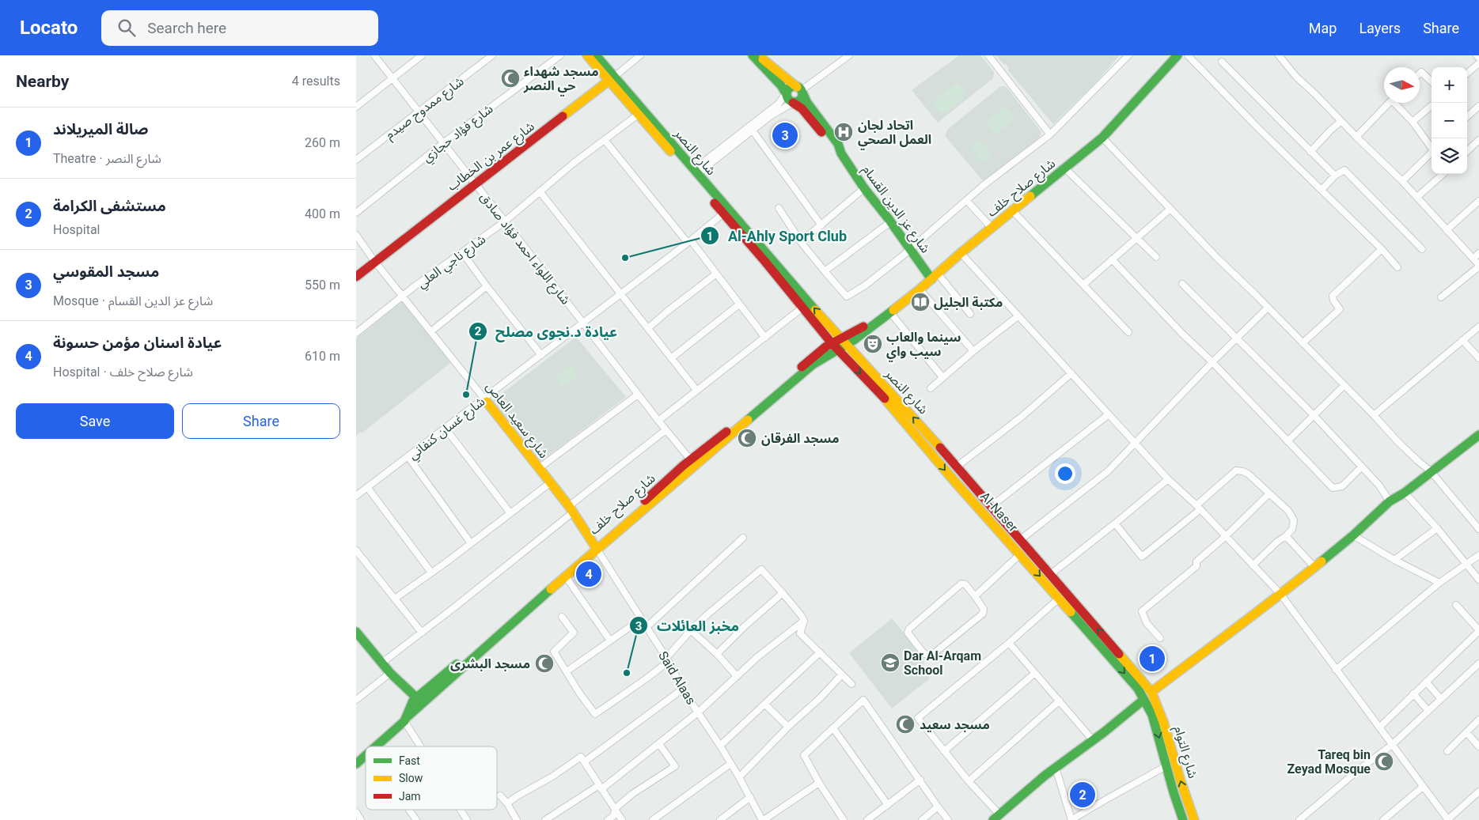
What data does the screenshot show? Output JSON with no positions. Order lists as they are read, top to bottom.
{
  "streets": {
    "main road": [
      "شارع النصر",
      "شارع عمر بن الخطاب",
      "شارع صلاح خلف",
      "شارع عز الدين القسام",
      "شارع سعيد العاص",
      "Al-Naser",
      "شارع التوام"
    ],
    "street": [
      "شارع ممدوح صيدم",
      "شارع فؤاد حجازي",
      "شارع اللواء احمد فؤاد صادق",
      "شارع ناجي العلي",
      "شارع غسان كنفاني",
      "Said Alaas"
    ]
  },
  "crossings": [
    ["شارع ممدوح صيدم", "شارع اللواء احمد فؤاد صادق"],
    ["شارع فؤاد حجازي", "شارع اللواء احمد فؤاد صادق"],
    ["شارع النصر", "شارع عمر بن الخطاب"],
    ["شارع النصر", "شارع صلاح خلف"],
    ["شارع النصر", "شارع ناجي العلي"],
    ["شارع النصر", "شارع غسان كنفاني"],
    ["شارع النصر", "Al-Naser"],
    ["شارع النصر", "شارع التوام"],
    ["شارع عمر بن الخطاب", "شارع اللواء احمد فؤاد صادق"],
    ["شارع عمر بن الخطاب", "شارع سعيد العاص"],
    ["شارع صلاح خلف", "شارع عز الدين القسام"],
    ["شارع صلاح خلف", "شارع اللواء احمد فؤاد صادق"],
    ["شارع صلاح خلف", "شارع سعيد العاص"],
    ["شارع صلاح خلف", "Al-Naser"],
    ["شارع صلاح خلف", "Said Alaas"],
    ["شارع اللواء احمد فؤاد صادق", "شارع ناجي العلي"],
    ["شارع اللواء احمد فؤاد صادق", "شارع غسان كنفاني"],
    ["شارع ناجي العلي", "شارع سعيد العاص"],
    ["شارع سعيد العاص", "شارع غسان كنفاني"],
    ["شارع سعيد العاص", "Said Alaas"],
    ["Al-Naser", "شارع التوام"]
  ],
  "one_way": ["Al-Naser"],
  "places": {
    "mosque": [
      "مسجد شهداء حي النصر",
      "مسجد الفرقان",
      "مسجد البشرى",
      "مسجد سعيد",
      "Tareq bin Zeyad Mosque"
    ],
    "hospital": ["اتحاد لجان العمل الصحي"],
    "other": ["Al-Ahly Sport Club", "عيادة د.نجوى مصلح", "مخبز العائلات"],
    "library": ["مكتبة الجليل"],
    "theatre": ["سينما والعاب سيب واي"],
    "school or university": ["Dar Al-Arqam School"]
  },
  "legend": ["Fast", "Slow", "Jam"],
  "north": "right",
  "page": {
    "header": "Locato",
    "search": "Search here",
    "nav": ["Map", "Layers", "Share"],
    "heading": ["Nearby", "4 results"],
    "map_buttons": ["+", "−"],
    "list": [
      {
        "mark": "1",
        "name": "صالة الميريلاند",
        "note": "Theatre · شارع النصر",
        "value": "260 m"
      },
      {
        "mark": "2",
        "name": "مستشفى الكرامة",
        "note": "Hospital",
        "value": "400 m"
      },
      {
        "mark": "3",
        "name": "مسجد المقوسي",
        "note": "Mosque · شارع عز الدين القسام",
        "value": "550 m"
      },
      {
        "mark": "4",
        "name": "عيادة اسنان مؤمن حسونة",
        "note": "Hospital · شارع صلاح خلف",
        "value": "610 m"
      }
    ],
    "pins": [
      "3",
      "4",
      "1",
      "2"
    ],
    "buttons": ["Save", "Share"]
  }
}
